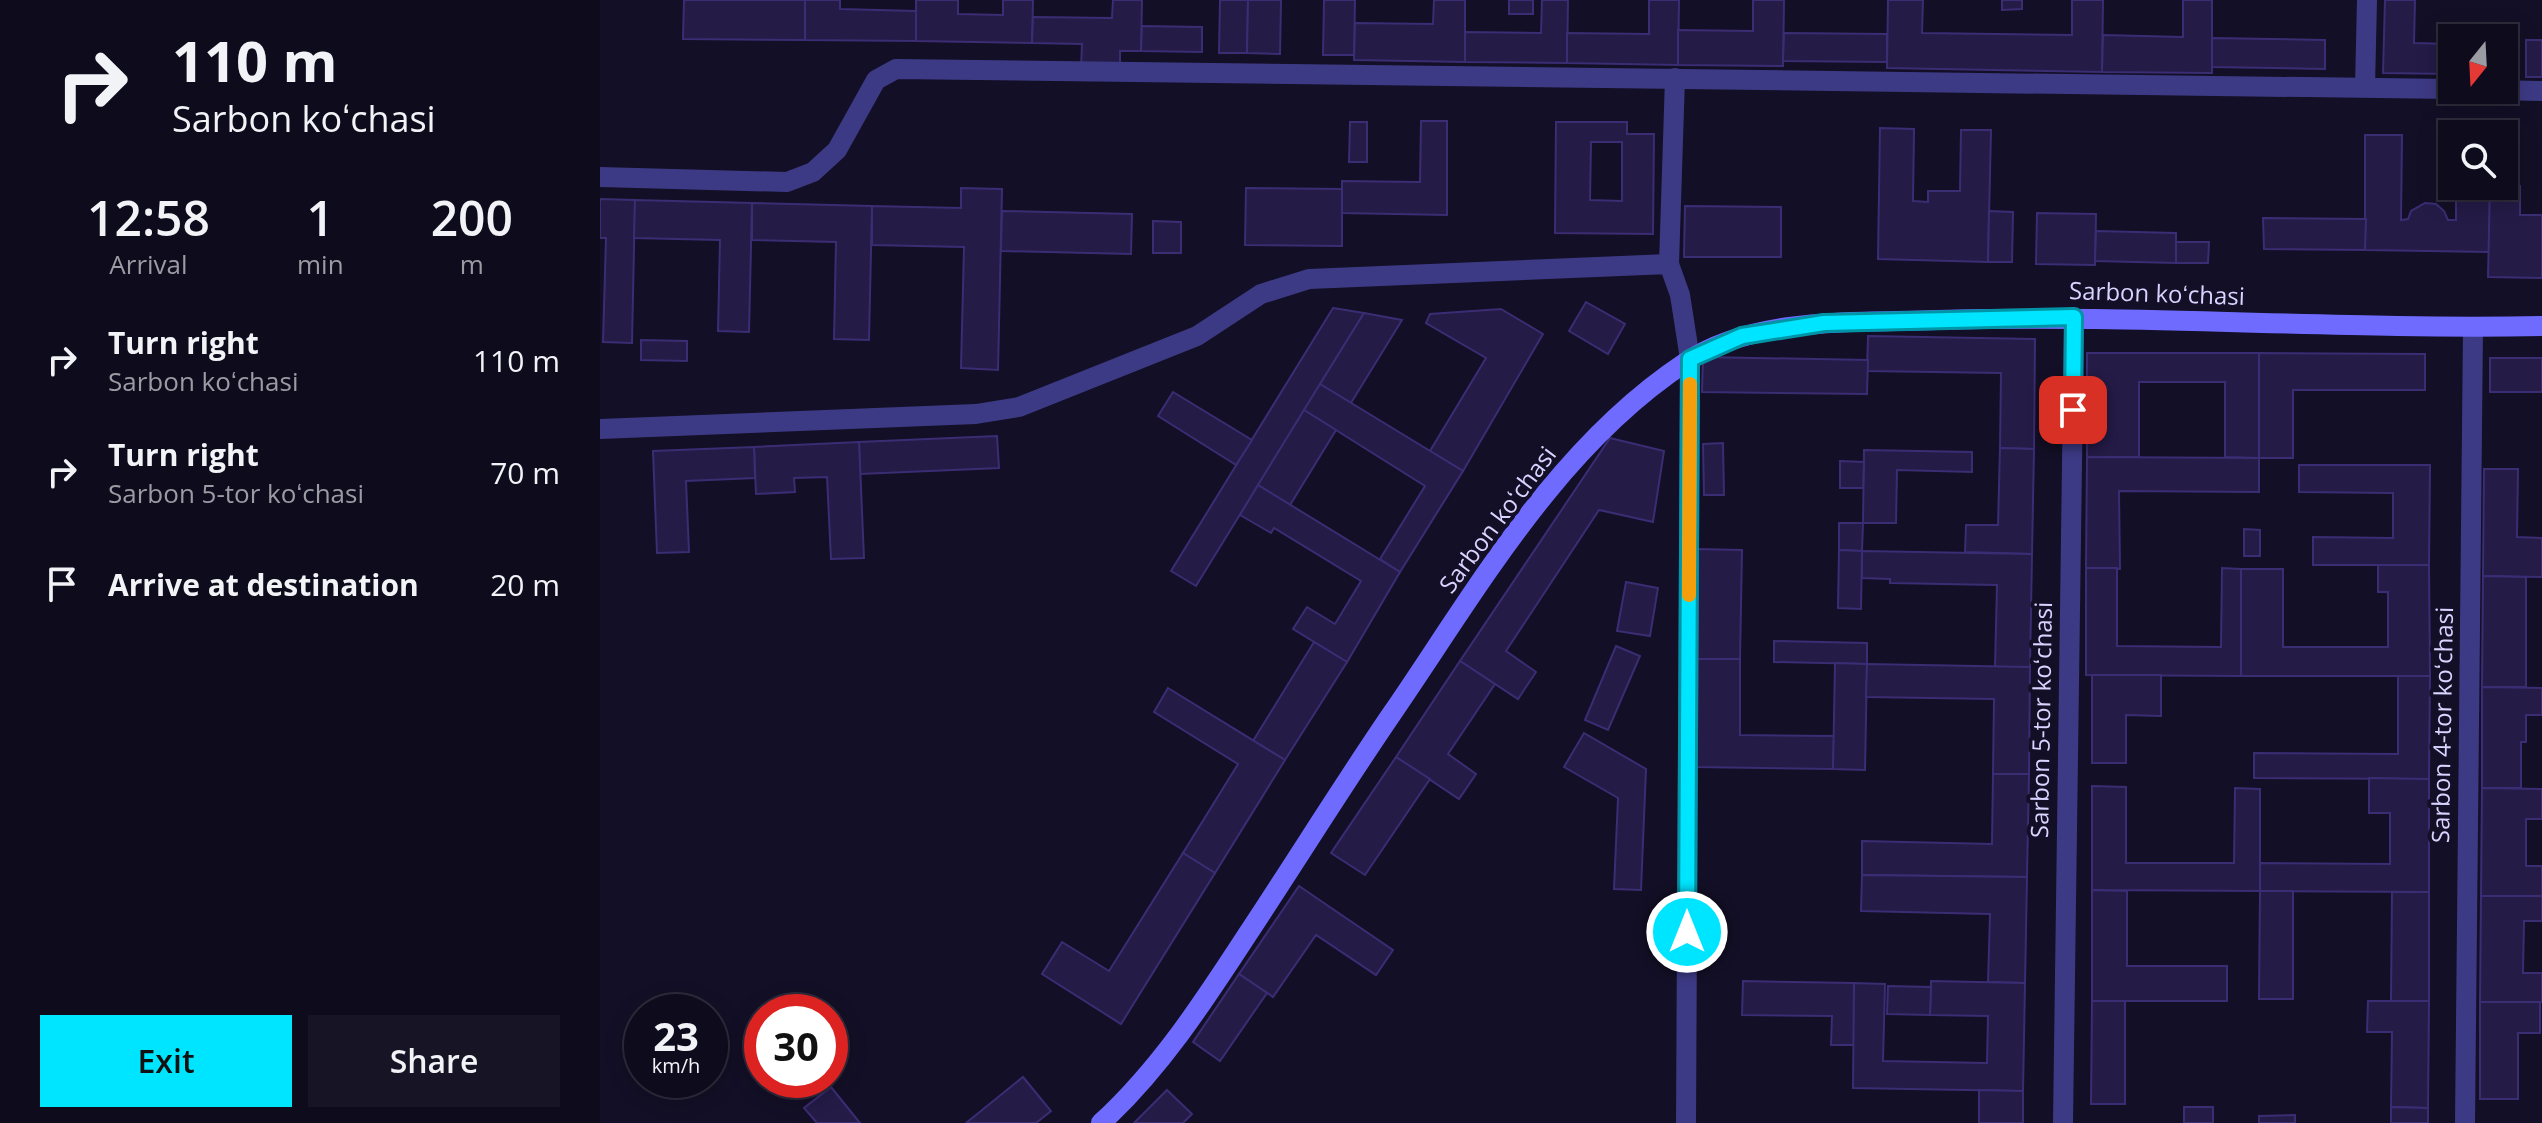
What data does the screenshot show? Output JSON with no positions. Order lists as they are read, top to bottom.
{
  "streets": {
    "street": ["Sarbon koʻchasi", "Sarbon 5-tor koʻchasi", "Sarbon 4-tor koʻchasi"]
  },
  "crossings": [
    ["Sarbon koʻchasi", "Sarbon 5-tor koʻchasi"],
    ["Sarbon koʻchasi", "Sarbon 4-tor koʻchasi"]
  ],
  "north": "bottom",
  "page": {
    "turn": ["110 m", "Sarbon koʻchasi"],
    "eta": [
      "12:58",
      "Arrival",
      "1",
      "min",
      "200",
      "m"
    ],
    "list": [
      {
        "name": "Turn right",
        "note": "Sarbon koʻchasi",
        "value": "110 m"
      },
      {
        "name": "Turn right",
        "note": "Sarbon 5-tor koʻchasi",
        "value": "70 m"
      },
      {
        "name": "Arrive at destination",
        "value": "20 m"
      }
    ],
    "speed": "23 km/h",
    "limit": "30",
    "buttons": ["Exit", "Share"]
  }
}
